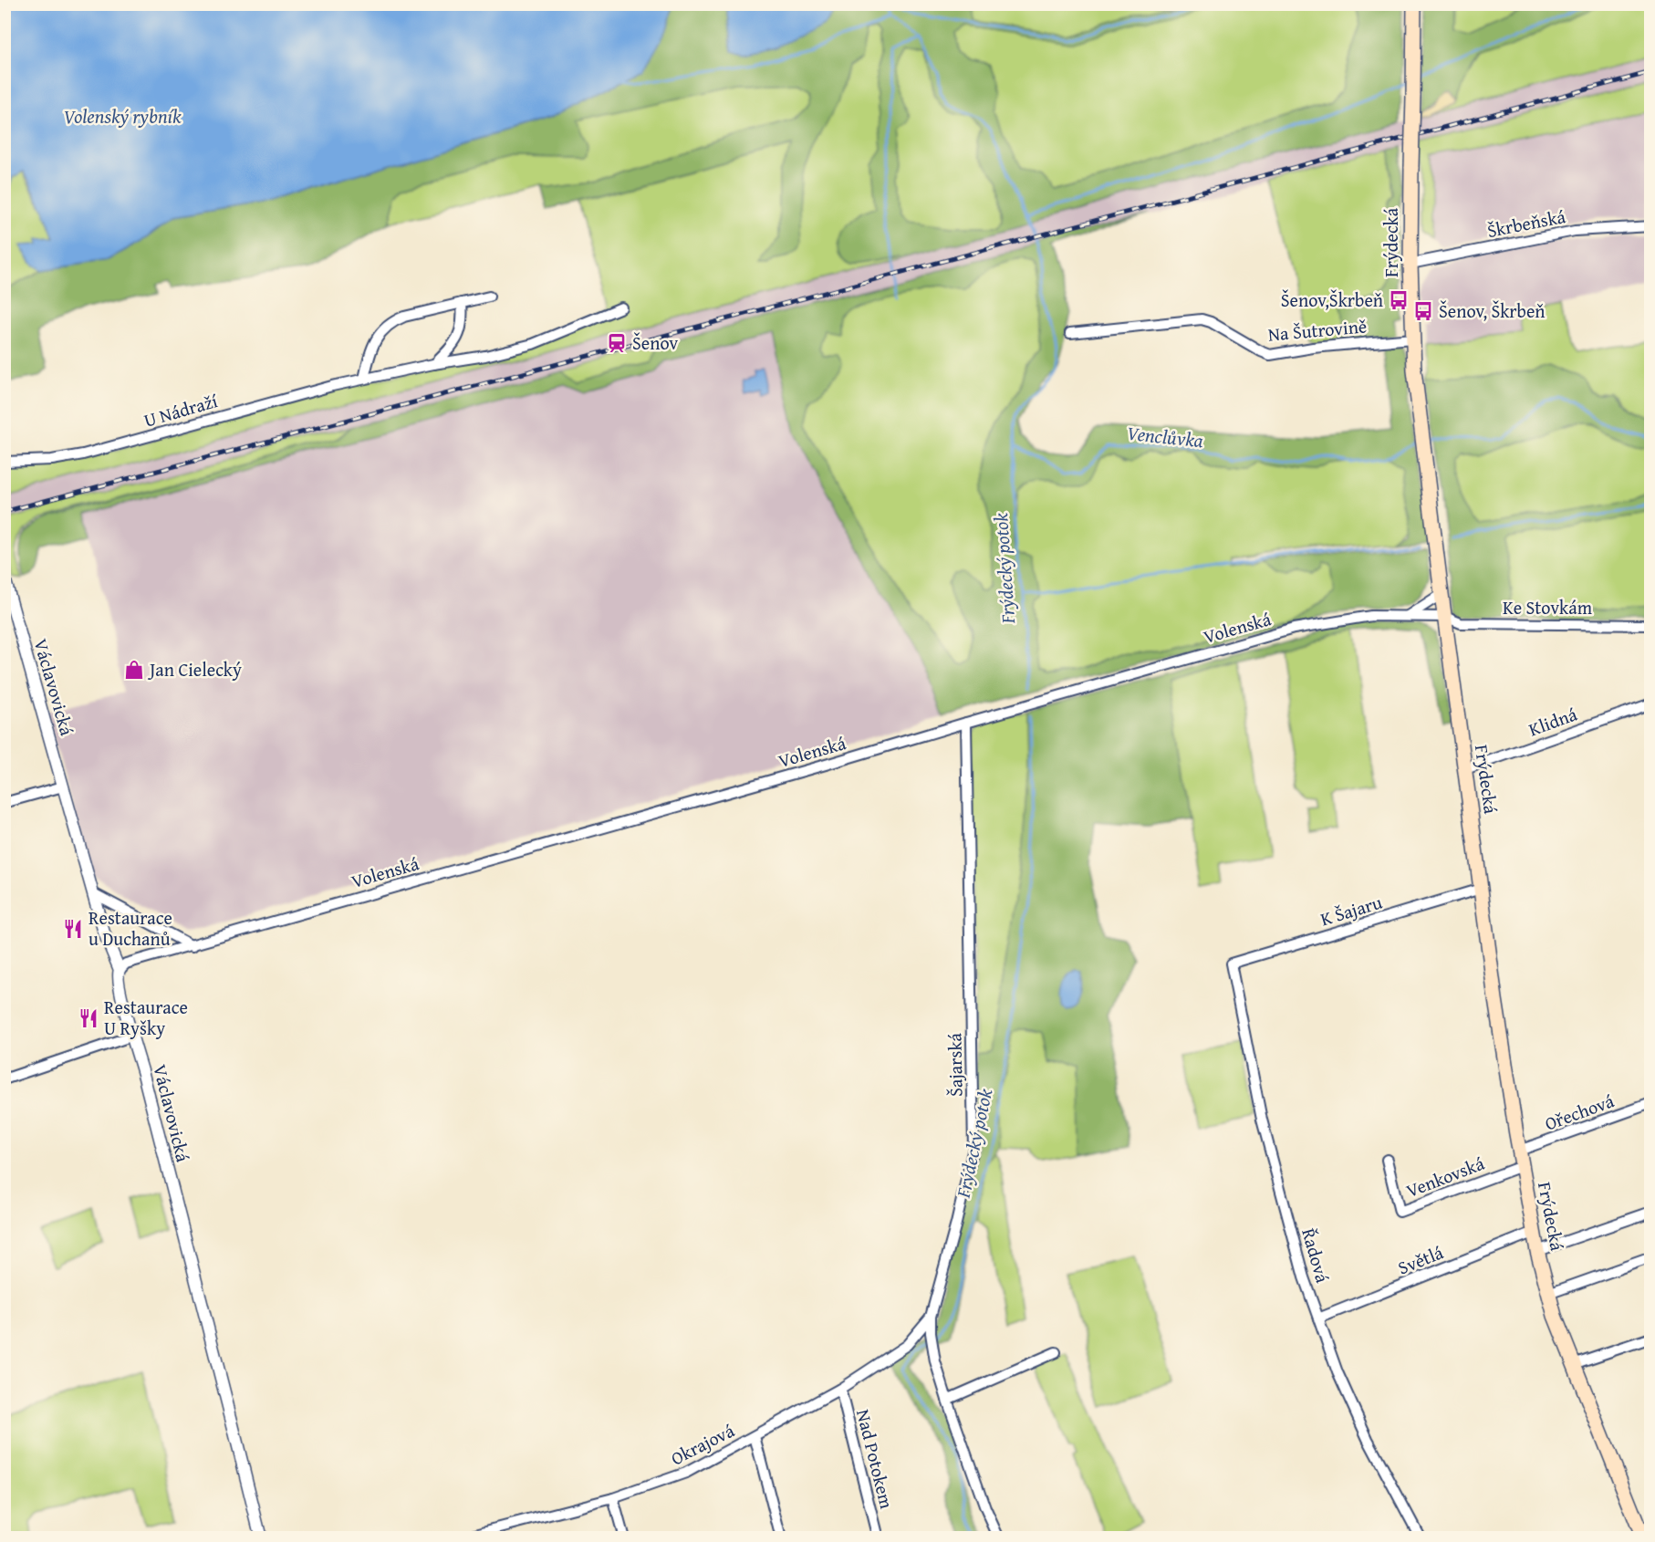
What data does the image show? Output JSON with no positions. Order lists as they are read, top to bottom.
{
  "streets": {
    "main road": ["Frýdecká"],
    "street": [
      "Škrbeňská",
      "Na Šutrovině",
      "U Nádraží",
      "Ke Stovkám",
      "Volenská",
      "Václavovická",
      "Klidná",
      "K Šajaru",
      "Šajarská",
      "Ořechová",
      "Venkovská",
      "Řadová",
      "Světlá",
      "Okrajová",
      "Nad Potokem"
    ]
  },
  "crossings": [
    ["Škrbeňská", "Frýdecká"],
    ["Frýdecká", "Na Šutrovině"],
    ["Frýdecká", "Ke Stovkám"],
    ["Frýdecká", "Volenská"],
    ["Frýdecká", "Klidná"],
    ["Frýdecká", "K Šajaru"],
    ["Frýdecká", "Ořechová"],
    ["Frýdecká", "Venkovská"],
    ["Frýdecká", "Světlá"],
    ["Ke Stovkám", "Volenská"],
    ["Volenská", "Václavovická"],
    ["Volenská", "Šajarská"],
    ["K Šajaru", "Řadová"],
    ["Šajarská", "Okrajová"],
    ["Řadová", "Světlá"],
    ["Okrajová", "Nad Potokem"]
  ],
  "water": ["Volenský rybník", "Venclůvka", "Frýdecký potok"],
  "places": {
    "bus stop": ["Šenov,Škrbeň", "Šenov, Škrbeň"],
    "station": ["Šenov"],
    "shop": ["Jan Cielecký"],
    "restaurant": ["Restaurace u Duchanů", "Restaurace U Ryšky"]
  }
}
